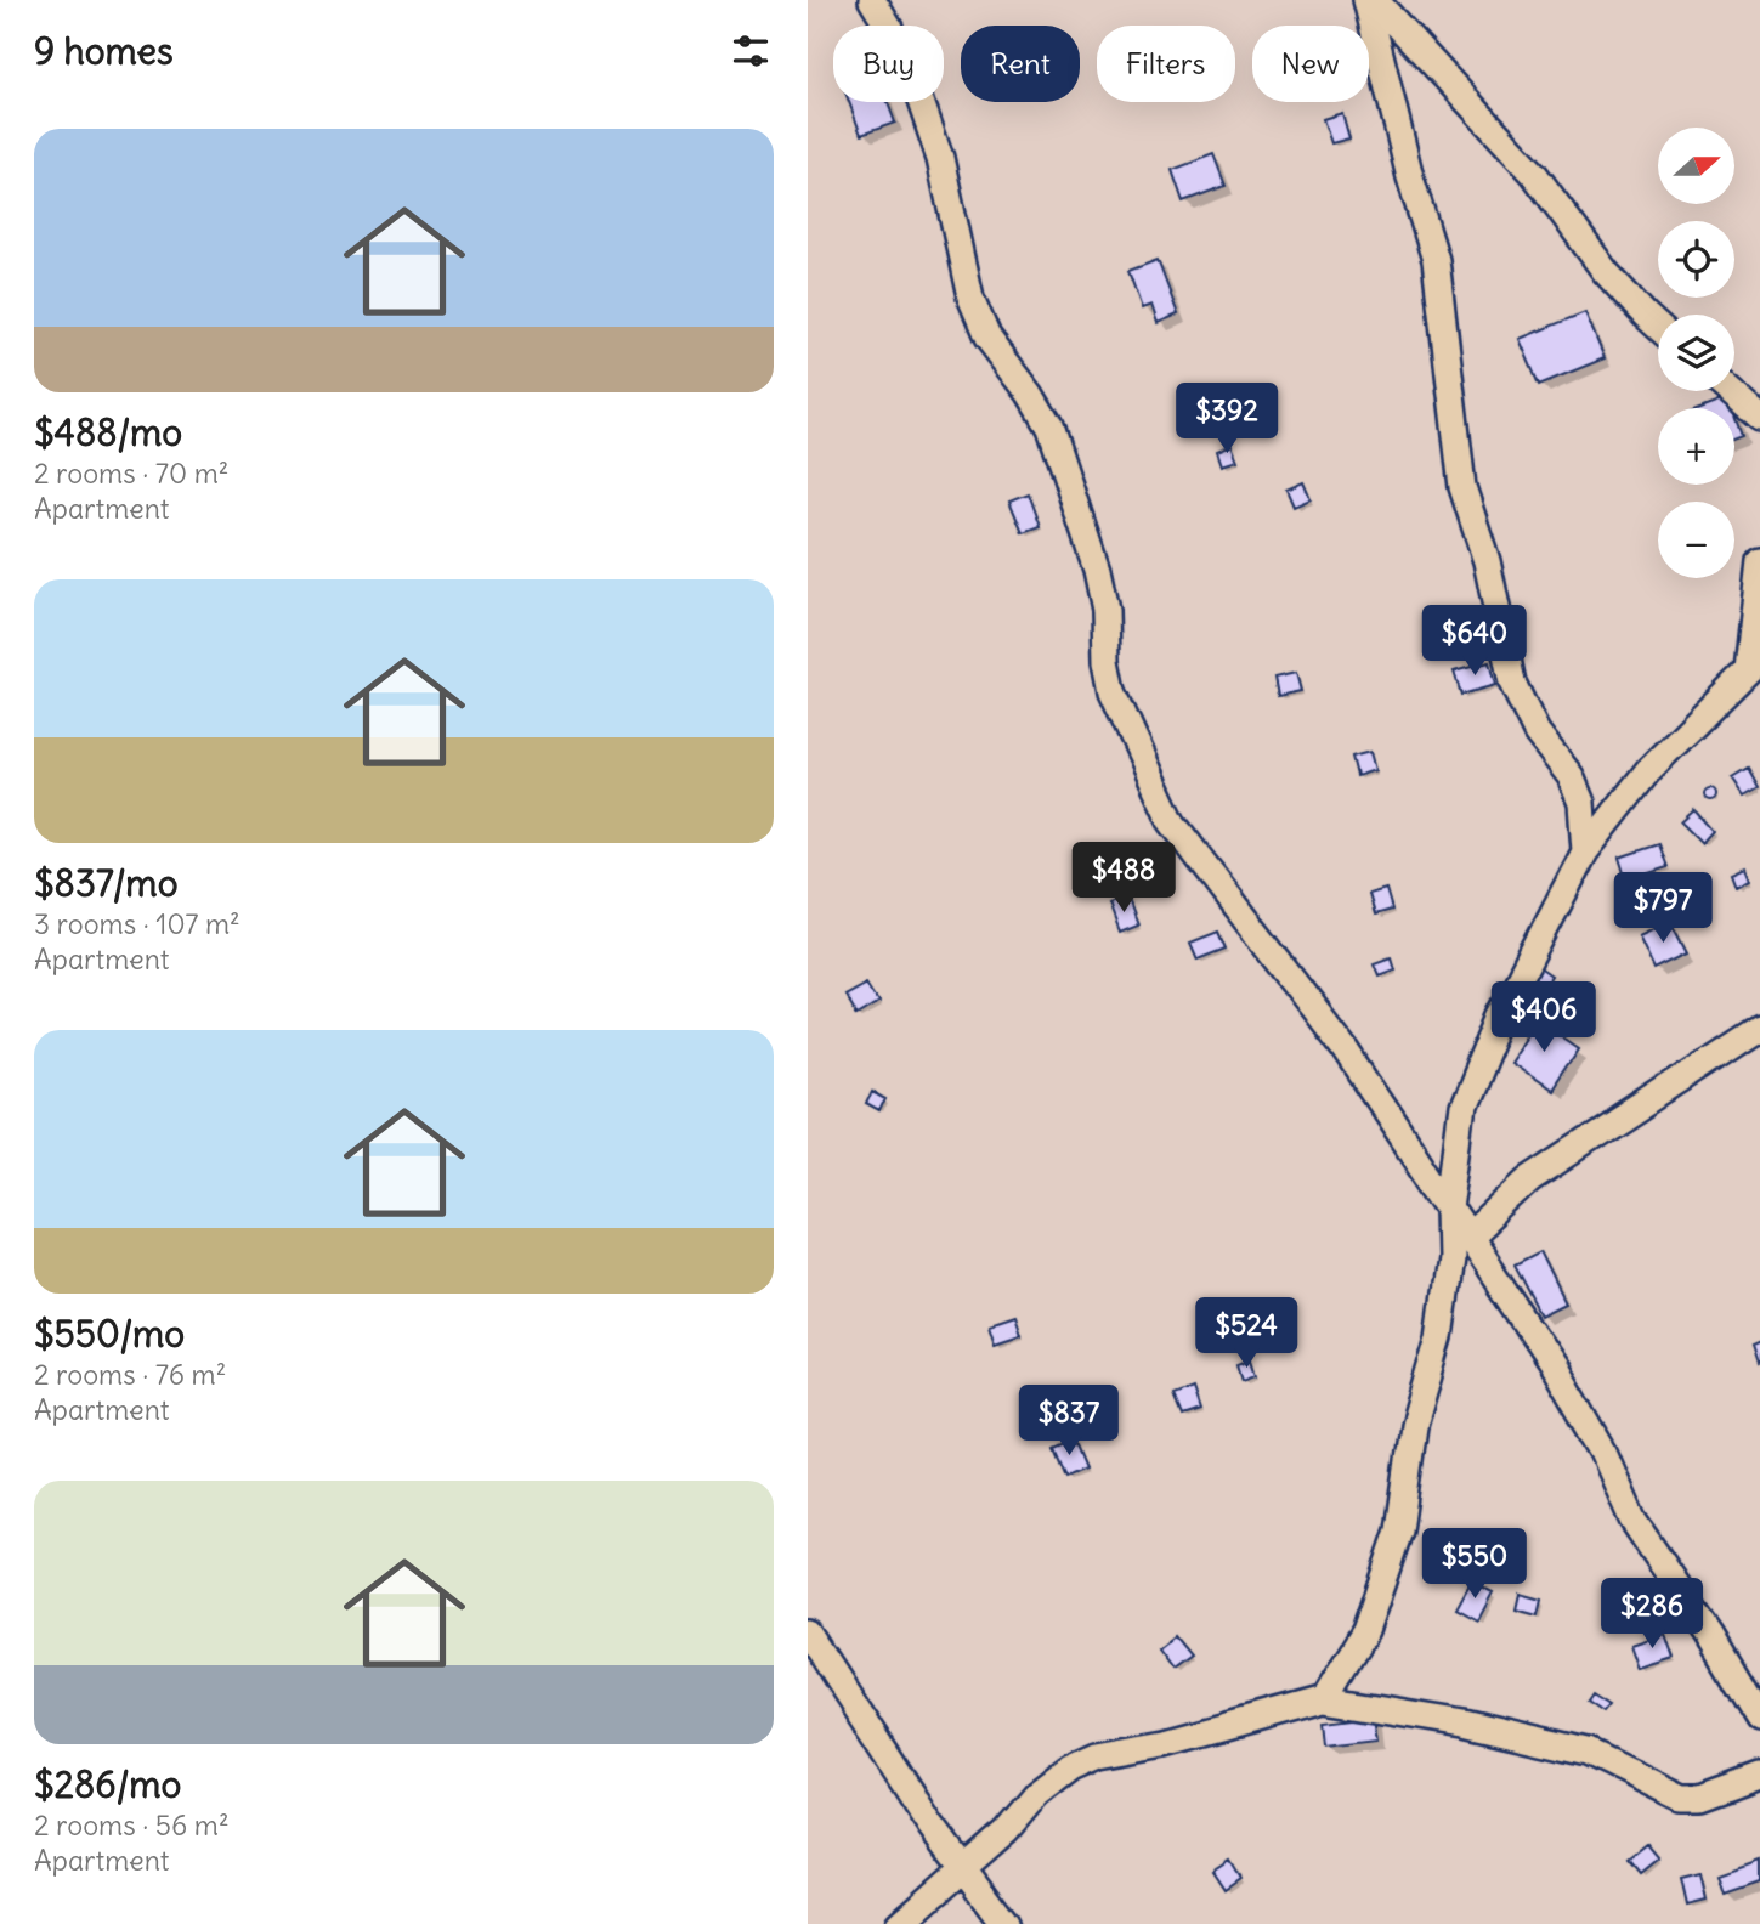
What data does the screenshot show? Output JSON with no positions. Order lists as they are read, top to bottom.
{
  "north": "right",
  "page": {
    "heading": "9 homes",
    "chip": [
      "Buy",
      "Rent",
      "Filters",
      "New"
    ],
    "list": [
      {
        "name": "$488/mo",
        "note": "2 rooms · 70 m² · Apartment"
      },
      {
        "name": "$837/mo",
        "note": "3 rooms · 107 m² · Apartment"
      },
      {
        "name": "$550/mo",
        "note": "2 rooms · 76 m² · Apartment"
      },
      {
        "name": "$286/mo",
        "note": "2 rooms · 56 m² · Apartment"
      }
    ],
    "map_buttons": ["+", "−"],
    "price": [
      "$392",
      "$640",
      "$488",
      "$797",
      "$406",
      "$524",
      "$837",
      "$550",
      "$286"
    ]
  }
}
